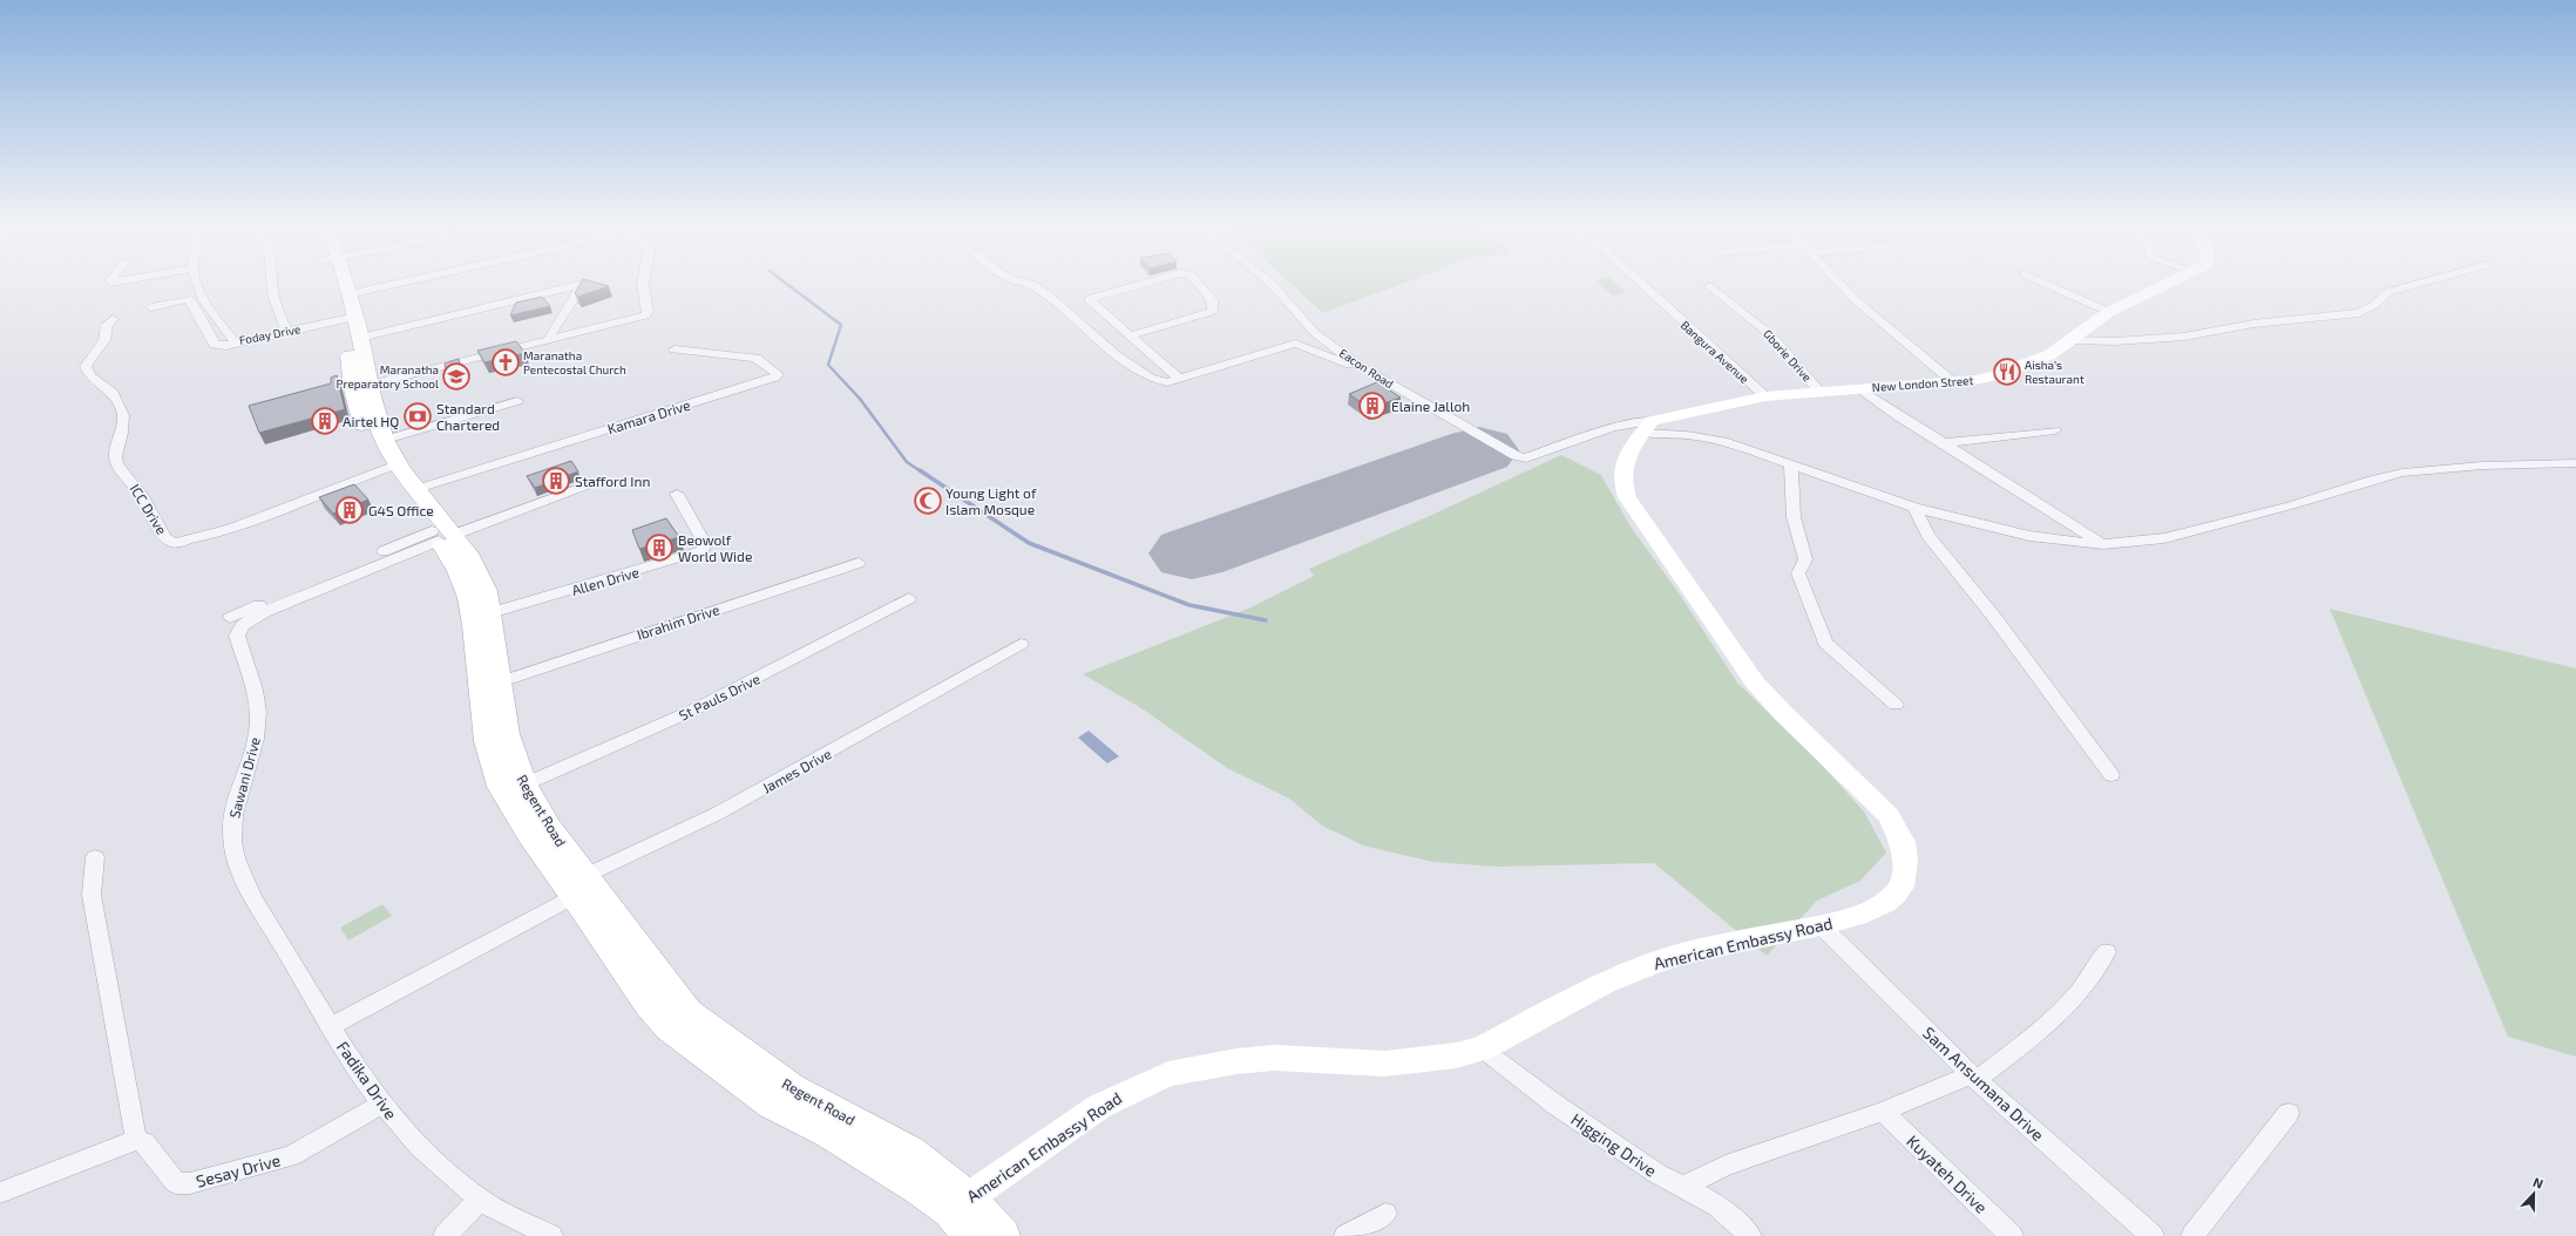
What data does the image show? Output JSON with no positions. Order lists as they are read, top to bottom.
{
  "streets": {
    "main road": ["Regent Road"],
    "street": [
      "Foday Drive",
      "Bangura Avenue",
      "Gborie Drive",
      "Eacon Road",
      "New London Street",
      "Kamara Drive",
      "ICC Drive",
      "Allen Drive",
      "Ibrahim Drive",
      "St Pauls Drive",
      "James Drive",
      "Sawani Drive",
      "American Embassy Road",
      "Fadika Drive",
      "Sam Ansumana Drive",
      "Higging Drive",
      "Sesay Drive",
      "Kuyateh Drive"
    ]
  },
  "crossings": [
    ["Foday Drive", "Regent Road"],
    ["Bangura Avenue", "New London Street"],
    ["Gborie Drive", "New London Street"],
    ["Eacon Road", "New London Street"],
    ["Eacon Road", "American Embassy Road"],
    ["New London Street", "American Embassy Road"],
    ["Kamara Drive", "Regent Road"],
    ["ICC Drive", "Regent Road"],
    ["Allen Drive", "Regent Road"],
    ["Ibrahim Drive", "Regent Road"],
    ["St Pauls Drive", "Regent Road"],
    ["James Drive", "Regent Road"],
    ["James Drive", "Fadika Drive"],
    ["Sawani Drive", "Regent Road"],
    ["Sawani Drive", "Fadika Drive"],
    ["Regent Road", "American Embassy Road"],
    ["American Embassy Road", "Sam Ansumana Drive"],
    ["American Embassy Road", "Higging Drive"],
    ["Fadika Drive", "Sesay Drive"]
  ],
  "places": {
    "church": ["Maranatha Pentecostal Church"],
    "restaurant": ["Aisha’s Restaurant"],
    "school or university": ["Maranatha Preparatory School"],
    "building": [
      "Elaine Jalloh",
      "Airtel HQ",
      "Stafford Inn",
      "G4S Office",
      "Beowolf World Wide"
    ],
    "bank": ["Standard Chartered"],
    "mosque": ["Young Light of Islam Mosque"]
  },
  "north": "top"
}
